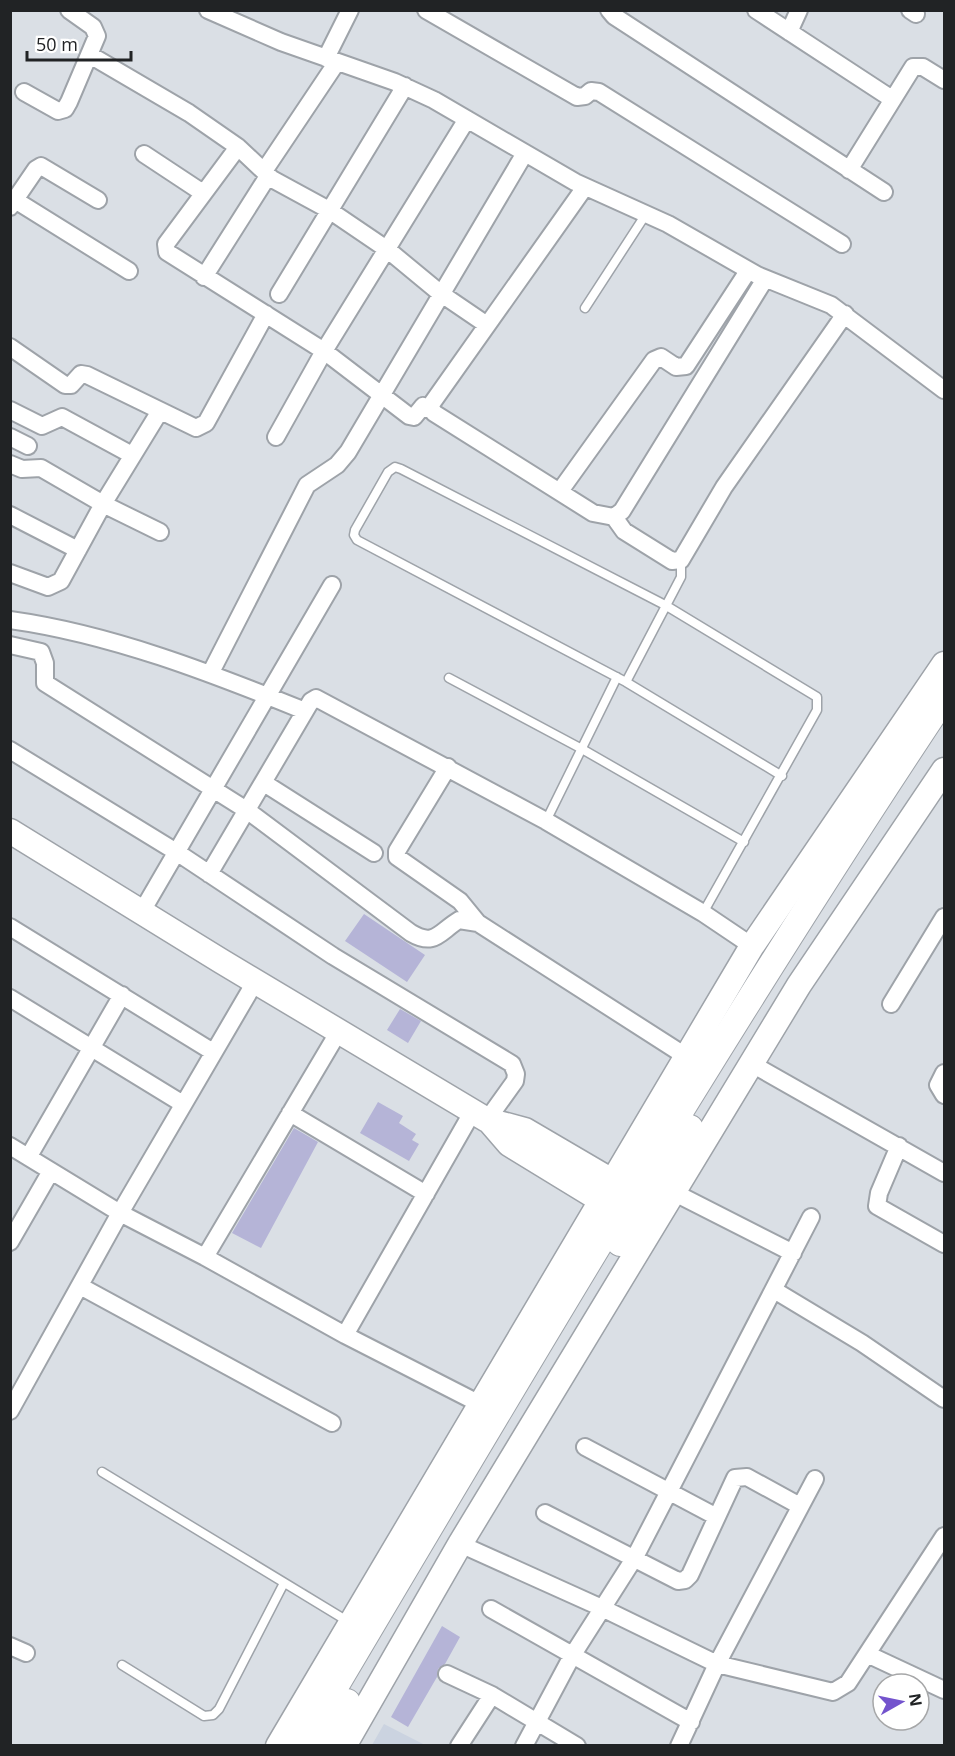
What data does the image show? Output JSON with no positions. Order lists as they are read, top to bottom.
{
  "scale_bar": "50 m",
  "north": "right"
}
